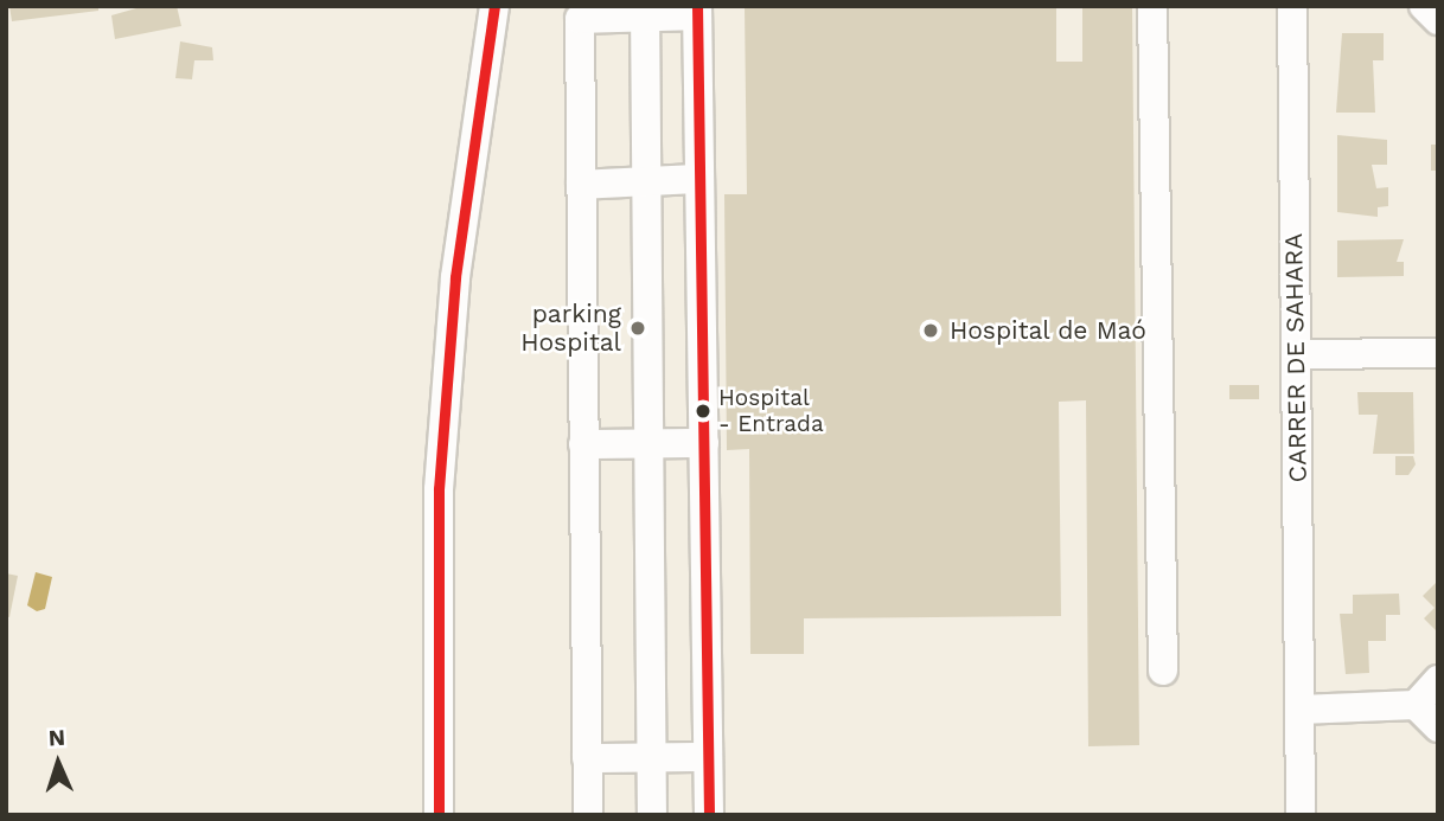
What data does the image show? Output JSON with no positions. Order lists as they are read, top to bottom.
{
  "streets": {
    "street": ["CARRER DE SAHARA"]
  },
  "places": ["parking Hospital", "Hospital de Maó", "Hospital - Entrada"],
  "north": "top"
}
